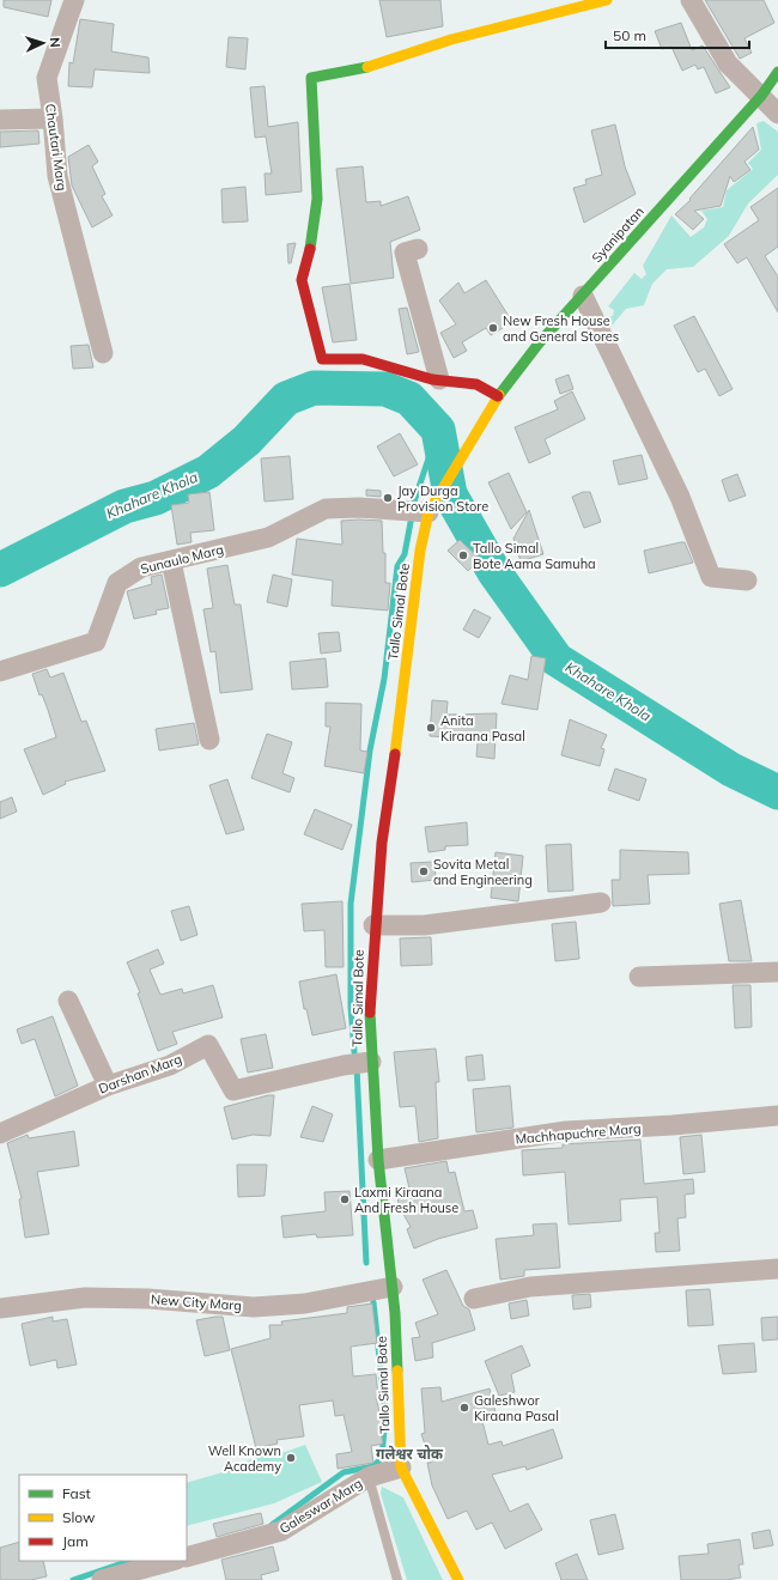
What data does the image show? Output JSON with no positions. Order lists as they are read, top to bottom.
{
  "streets": {
    "main road": ["Syanipatan", "Tallo Simal Bote"],
    "street": [
      "Chautari Marg",
      "Sunaulo Marg",
      "Darshan Marg",
      "Machhapuchre Marg",
      "New City Marg",
      "Galeswar Marg"
    ]
  },
  "crossings": [
    ["Syanipatan", "Tallo Simal Bote"],
    ["Sunaulo Marg", "Tallo Simal Bote"],
    ["Tallo Simal Bote", "Darshan Marg"],
    ["Tallo Simal Bote", "Machhapuchre Marg"],
    ["Tallo Simal Bote", "New City Marg"],
    ["Tallo Simal Bote", "Galeswar Marg"]
  ],
  "districts": ["गलेश्वर चोक"],
  "water": ["Khahare Khola"],
  "places": [
    "New Fresh House and General Stores",
    "Jay Durga Provision Store",
    "Tallo Simal Bote Aama Samuha",
    "Anita Kiraana Pasal",
    "Sovita Metal and Engineering",
    "Laxmi Kiraana And Fresh House",
    "Galeshwor Kiraana Pasal",
    "Well Known Academy"
  ],
  "legend": ["Fast", "Slow", "Jam"],
  "scale_bar": "50 m",
  "north": "right"
}
